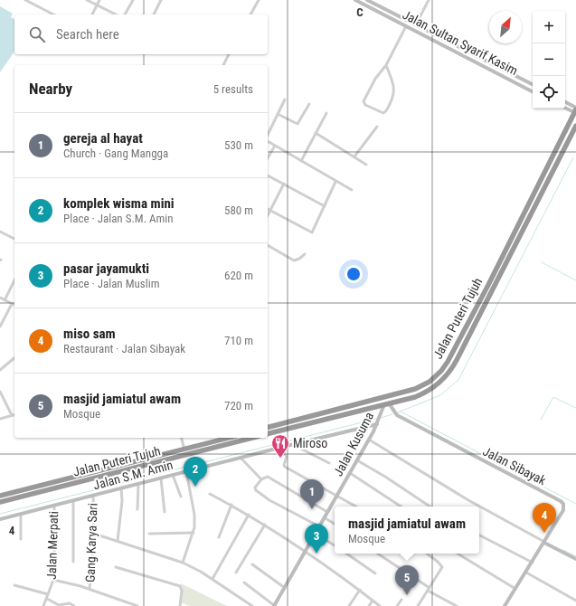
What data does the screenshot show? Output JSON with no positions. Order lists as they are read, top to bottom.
{
  "streets": {
    "highway": ["Jalan Puteri Tujuh"],
    "street": [
      "Jalan Sultan Syarif Kasim",
      "Jalan Kusuma",
      "Jalan Sibayak",
      "Jalan S.M. Amin",
      "Gang Karya Sari",
      "Jalan Merpati"
    ]
  },
  "crossings": [
    ["Jalan Puteri Tujuh", "Jalan Kusuma"],
    ["Jalan Puteri Tujuh", "Jalan Sibayak"],
    ["Jalan Kusuma", "Jalan Sibayak"],
    ["Jalan Kusuma", "Jalan S.M. Amin"],
    ["Jalan S.M. Amin", "Gang Karya Sari"],
    ["Jalan S.M. Amin", "Jalan Merpati"]
  ],
  "places": {
    "restaurant": ["Miroso"]
  },
  "north": "top right",
  "page": {
    "map_buttons": ["+", "−"],
    "search": "Search here",
    "heading": ["Nearby", "5 results"],
    "list": [
      {
        "mark": "1",
        "name": "gereja al hayat",
        "note": "Church · Gang Mangga",
        "value": "530 m"
      },
      {
        "mark": "2",
        "name": "komplek wisma mini",
        "note": "Place · Jalan S.M. Amin",
        "value": "580 m"
      },
      {
        "mark": "3",
        "name": "pasar jayamukti",
        "note": "Place · Jalan Muslim",
        "value": "620 m"
      },
      {
        "mark": "4",
        "name": "miso sam",
        "note": "Restaurant · Jalan Sibayak",
        "value": "710 m"
      },
      {
        "mark": "5",
        "name": "masjid jamiatul awam",
        "note": "Mosque",
        "value": "720 m"
      }
    ],
    "pins": [
      "2",
      "1",
      "4",
      "3",
      "5"
    ],
    "popup": ["masjid jamiatul awam", "Mosque"]
  },
  "grid": {
    "columns": ["C"],
    "rows": ["4"]
  }
}
